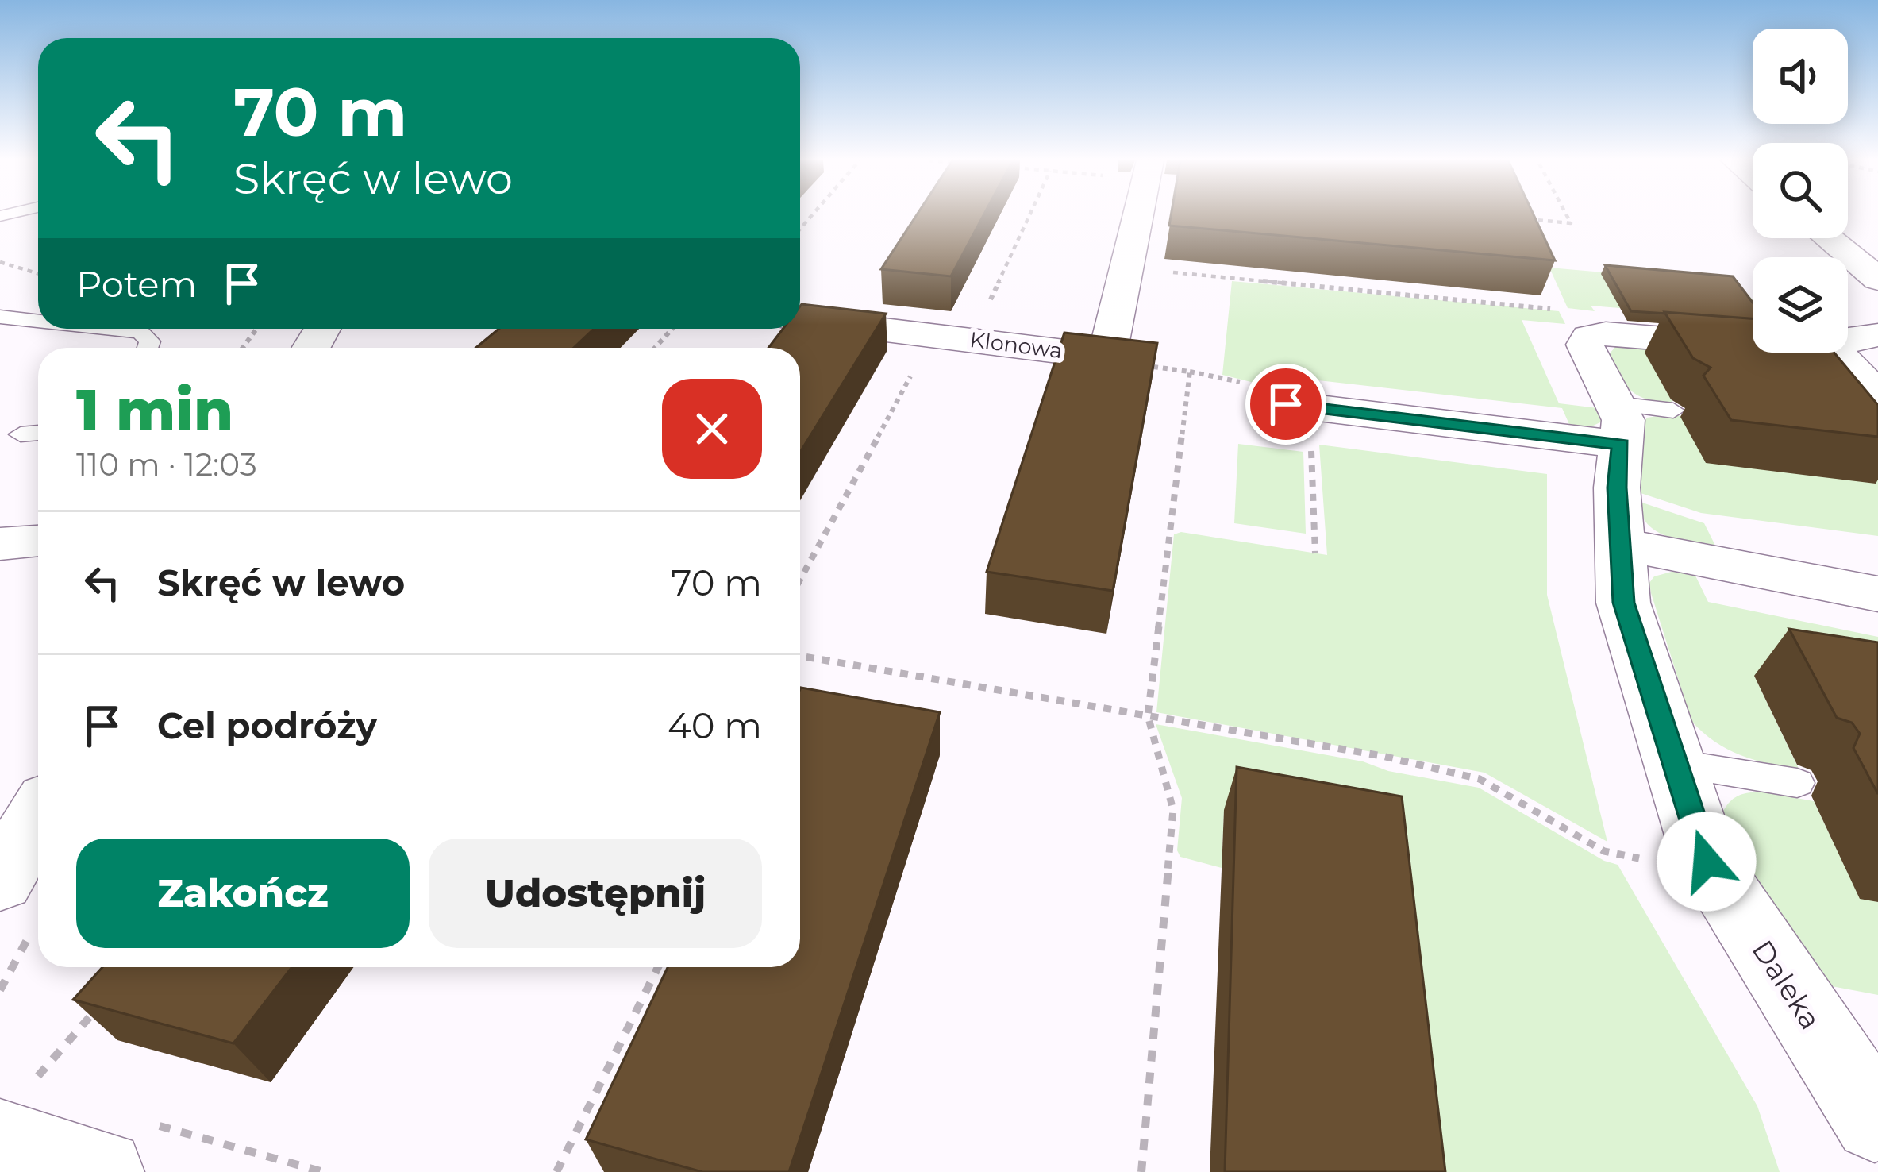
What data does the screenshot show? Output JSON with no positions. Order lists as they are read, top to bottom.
{
  "streets": {
    "street": ["Klonowa", "Daleka"]
  },
  "page": {
    "turn": ["70 m", "Skręć w lewo"],
    "then": "Potem",
    "heading": ["1 min", "110 m · 12:03"],
    "list": [
      {
        "name": "Skręć w lewo",
        "value": "70 m"
      },
      {
        "name": "Cel podróży",
        "value": "40 m"
      }
    ],
    "buttons": ["Zakończ", "Udostępnij"]
  }
}
